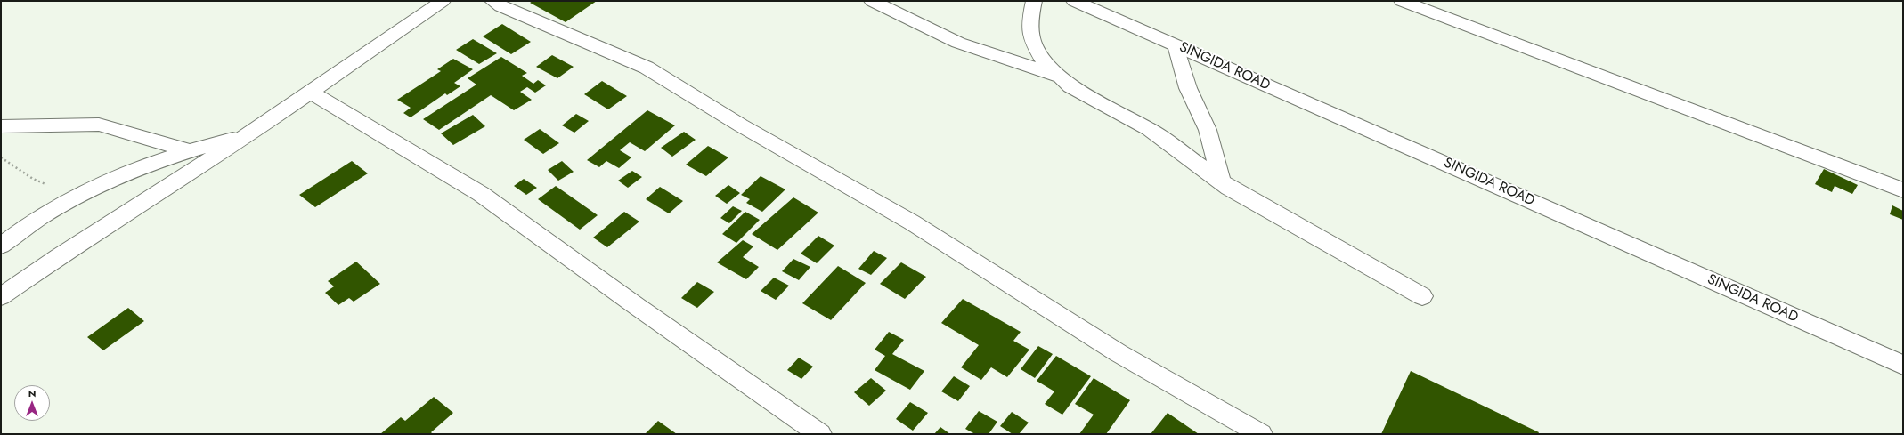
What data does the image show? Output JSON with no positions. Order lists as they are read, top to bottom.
{
  "streets": {
    "main road": ["SINGIDA ROAD"]
  },
  "north": "top"
}
